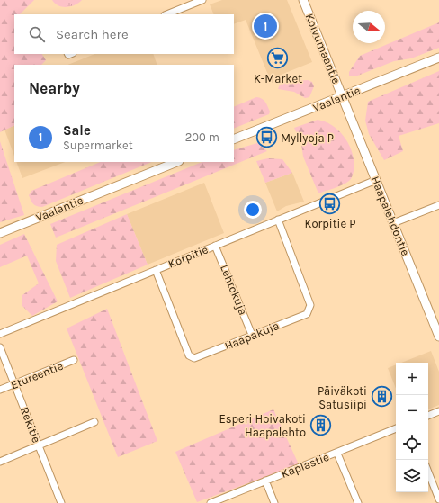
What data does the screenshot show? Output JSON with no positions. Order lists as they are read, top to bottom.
{
  "streets": {
    "street": [
      "Koivumaantie",
      "Vaalantie",
      "Haapalehdontie",
      "Korpitie",
      "Lehtokuja",
      "Haapakuja",
      "Etureentie",
      "Rekitie",
      "Kaplastie"
    ]
  },
  "crossings": [
    ["Koivumaantie", "Vaalantie"],
    ["Koivumaantie", "Haapalehdontie"],
    ["Vaalantie", "Haapalehdontie"],
    ["Haapalehdontie", "Korpitie"],
    ["Korpitie", "Lehtokuja"],
    ["Korpitie", "Haapakuja"],
    ["Lehtokuja", "Haapakuja"],
    ["Etureentie", "Rekitie"]
  ],
  "places": {
    "supermarket": ["K-Market"],
    "bus stop": ["Myllyoja P", "Korpitie P"],
    "building": ["Päiväkoti Satusiipi", "Esperi Hoivakoti Haapalehto"]
  },
  "north": "right",
  "page": {
    "pins": "1",
    "search": "Search here",
    "heading": "Nearby",
    "list": [
      {
        "mark": "1",
        "name": "Sale",
        "note": "Supermarket",
        "value": "200 m"
      }
    ],
    "map_buttons": ["+", "−"]
  }
}
